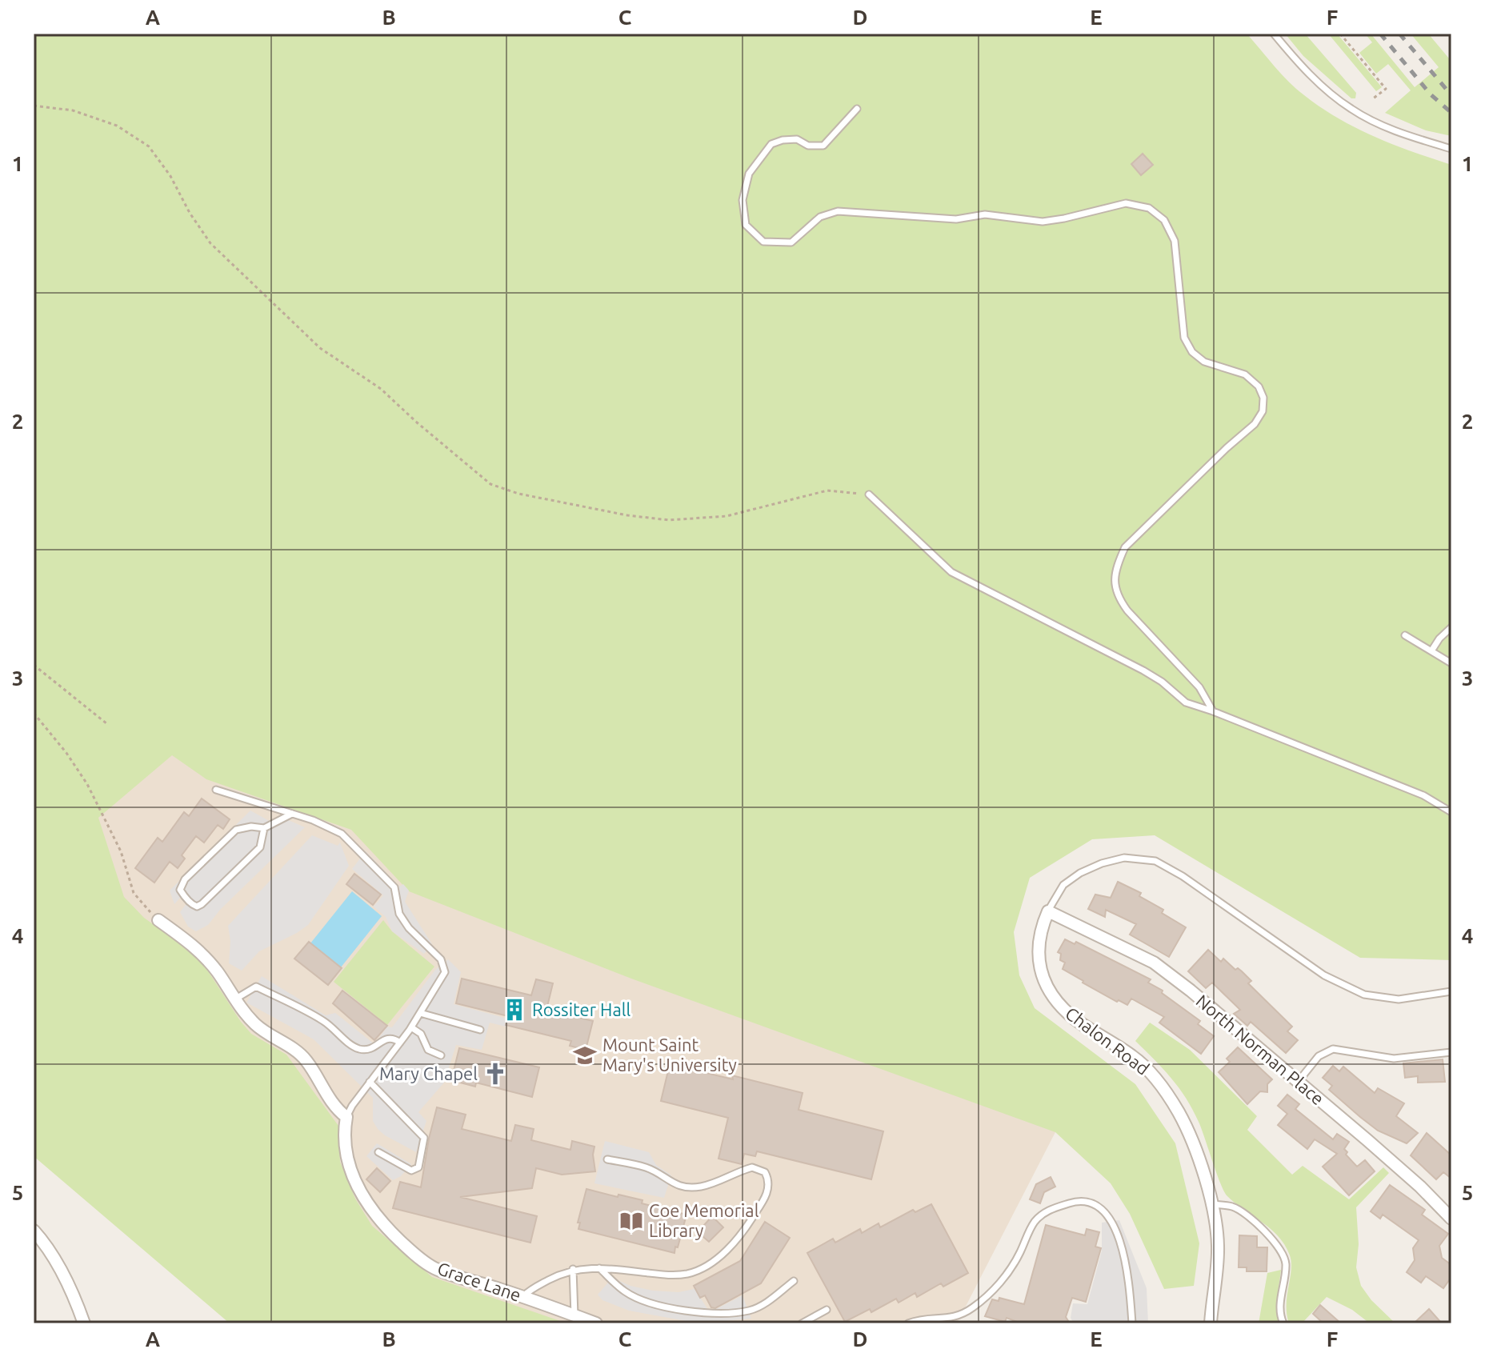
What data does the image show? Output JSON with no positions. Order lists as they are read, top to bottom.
{
  "streets": {
    "street": ["Chalon Road", "North Norman Place", "Grace Lane"]
  },
  "crossings": [
    ["Chalon Road", "North Norman Place"]
  ],
  "places": {
    "building": ["Rossiter Hall"],
    "school or university": ["Mount Saint Mary's University"],
    "church": ["Mary Chapel"],
    "library": ["Coe Memorial Library"]
  },
  "grid": {
    "columns": [
      "A",
      "B",
      "C",
      "D",
      "E",
      "F"
    ],
    "rows": [
      "1",
      "2",
      "3",
      "4",
      "5"
    ]
  }
}
